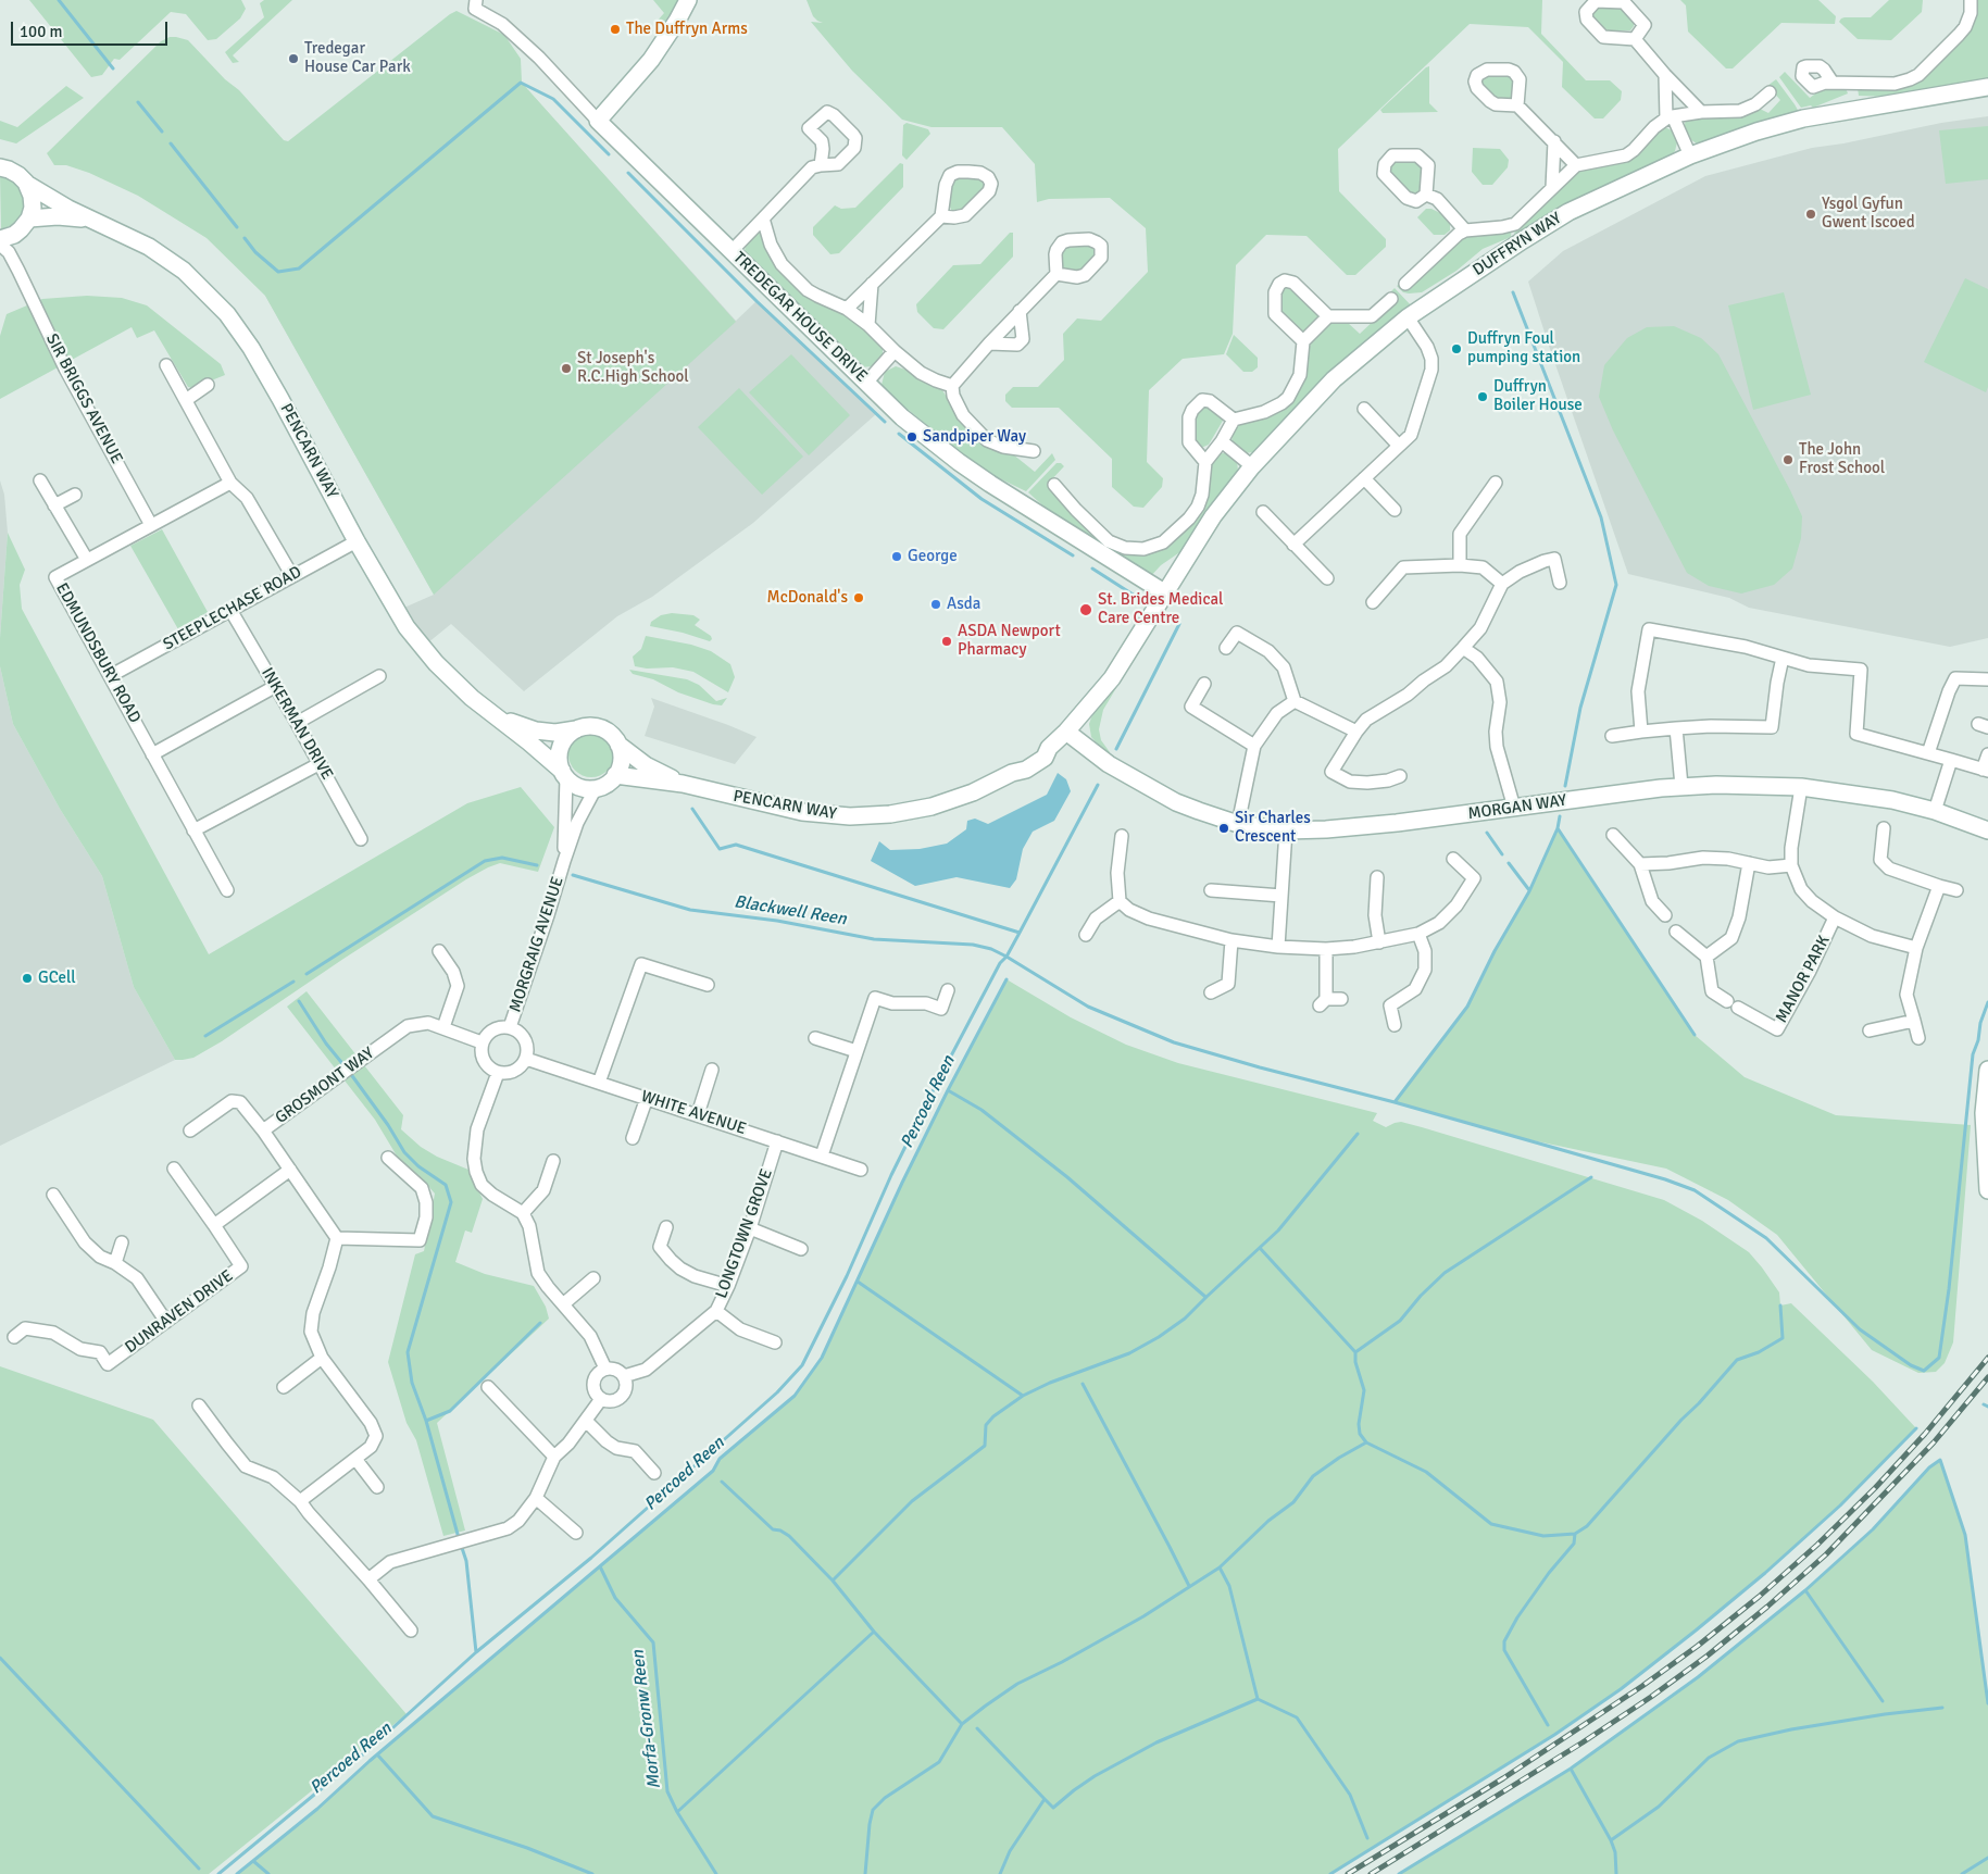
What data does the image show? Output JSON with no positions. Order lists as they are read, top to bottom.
{
  "streets": {
    "street": [
      "DUFFRYN WAY",
      "TREDEGAR HOUSE DRIVE",
      "SIR BRIGGS AVENUE",
      "PENCARN WAY",
      "STEEPLECHASE ROAD",
      "EDMUNDSBURY ROAD",
      "INKERMAN DRIVE",
      "MORGAN WAY",
      "MORGRAIG AVENUE",
      "MANOR PARK",
      "GROSMONT WAY",
      "WHITE AVENUE",
      "LONGTOWN GROVE",
      "DUNRAVEN DRIVE"
    ]
  },
  "crossings": [
    ["DUFFRYN WAY", "TREDEGAR HOUSE DRIVE"],
    ["DUFFRYN WAY", "PENCARN WAY"],
    ["TREDEGAR HOUSE DRIVE", "PENCARN WAY"],
    ["SIR BRIGGS AVENUE", "PENCARN WAY"],
    ["SIR BRIGGS AVENUE", "EDMUNDSBURY ROAD"],
    ["PENCARN WAY", "STEEPLECHASE ROAD"],
    ["PENCARN WAY", "MORGAN WAY"],
    ["PENCARN WAY", "MORGRAIG AVENUE"],
    ["STEEPLECHASE ROAD", "EDMUNDSBURY ROAD"],
    ["STEEPLECHASE ROAD", "INKERMAN DRIVE"],
    ["MORGAN WAY", "MANOR PARK"],
    ["MORGRAIG AVENUE", "GROSMONT WAY"],
    ["MORGRAIG AVENUE", "WHITE AVENUE"],
    ["GROSMONT WAY", "WHITE AVENUE"],
    ["WHITE AVENUE", "LONGTOWN GROVE"]
  ],
  "water": ["Blackwell Reen", "Percoed Reen", "Morfa-Gronw Reen"],
  "places": [
    "The Duffryn Arms",
    "Tredegar House Car Park",
    "Ysgol Gyfun Gwent Iscoed",
    "Duffryn Foul pumping station",
    "St Joseph's R.C.High School",
    "Duffryn Boiler House",
    "Sandpiper Way",
    "The John Frost School",
    "George",
    "McDonald's",
    "Asda",
    "St. Brides Medical Care Centre",
    "ASDA Newport Pharmacy",
    "Sir Charles Crescent",
    "GCell"
  ],
  "scale_bar": "100 m"
}
